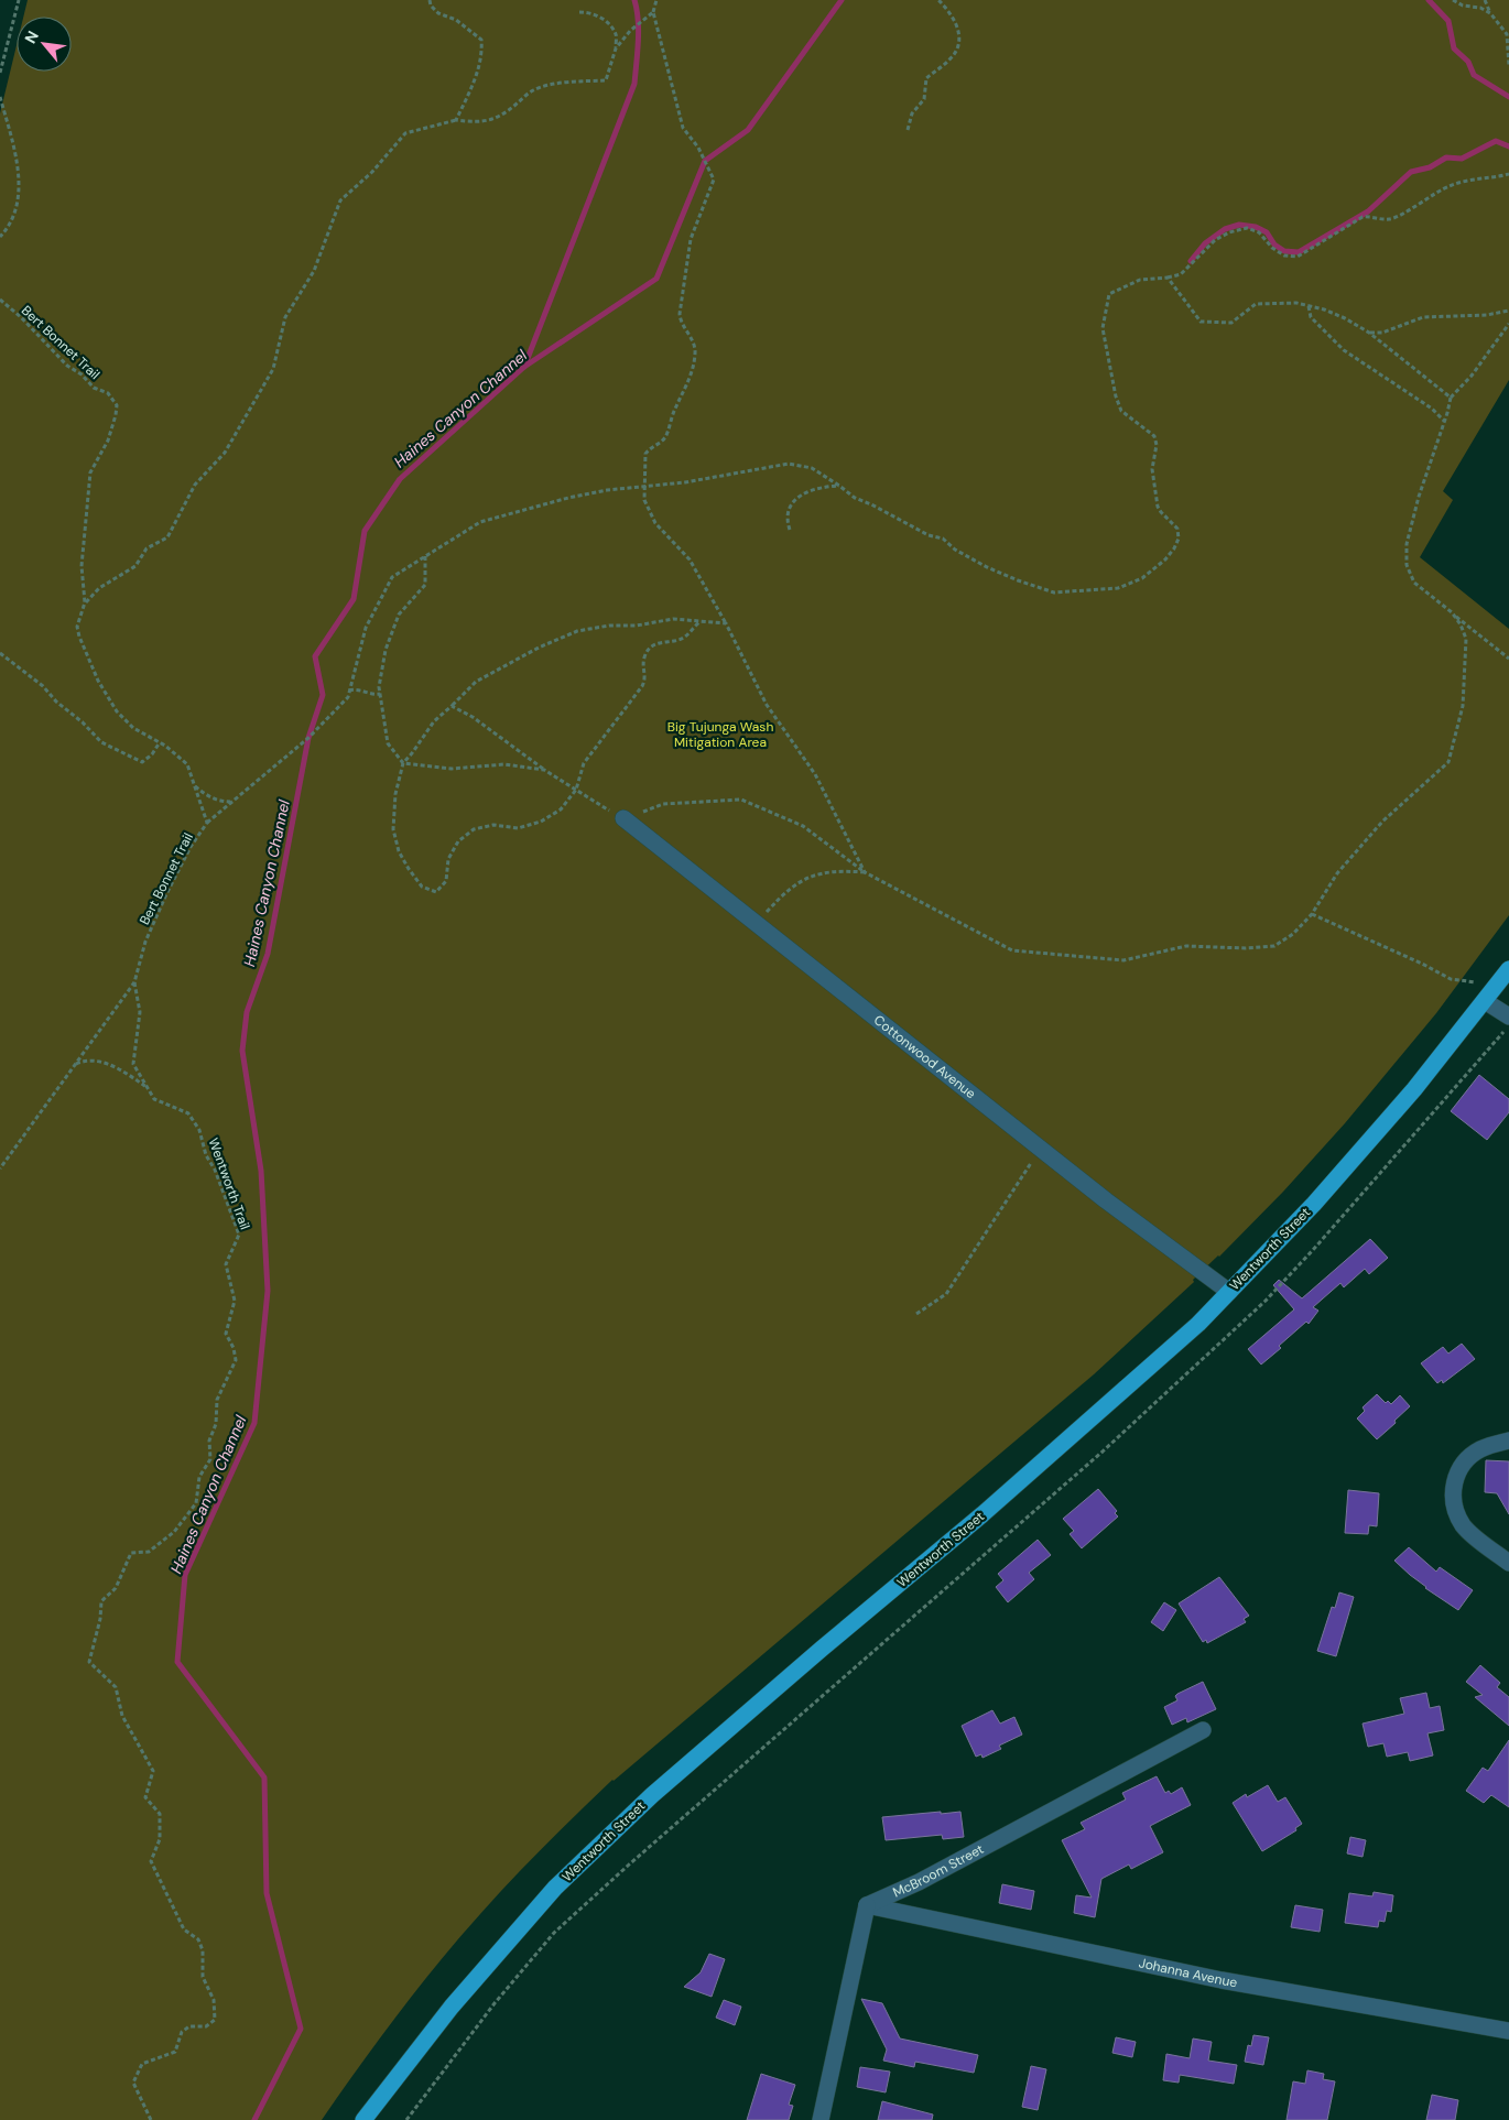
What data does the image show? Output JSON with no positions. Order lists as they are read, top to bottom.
{
  "streets": {
    "main road": ["Wentworth Street"],
    "street": ["Cottonwood Avenue", "McBroom Street", "Johanna Avenue"],
    "path": ["Bert Bonnet Trail", "Wentworth Trail"]
  },
  "crossings": [
    ["Bert Bonnet Trail", "Wentworth Trail"],
    ["Cottonwood Avenue", "Wentworth Street"],
    ["McBroom Street", "Johanna Avenue"]
  ],
  "water": ["Haines Canyon Channel"],
  "parks": ["Big Tujunga Wash Mitigation Area"],
  "north": "top left"
}
